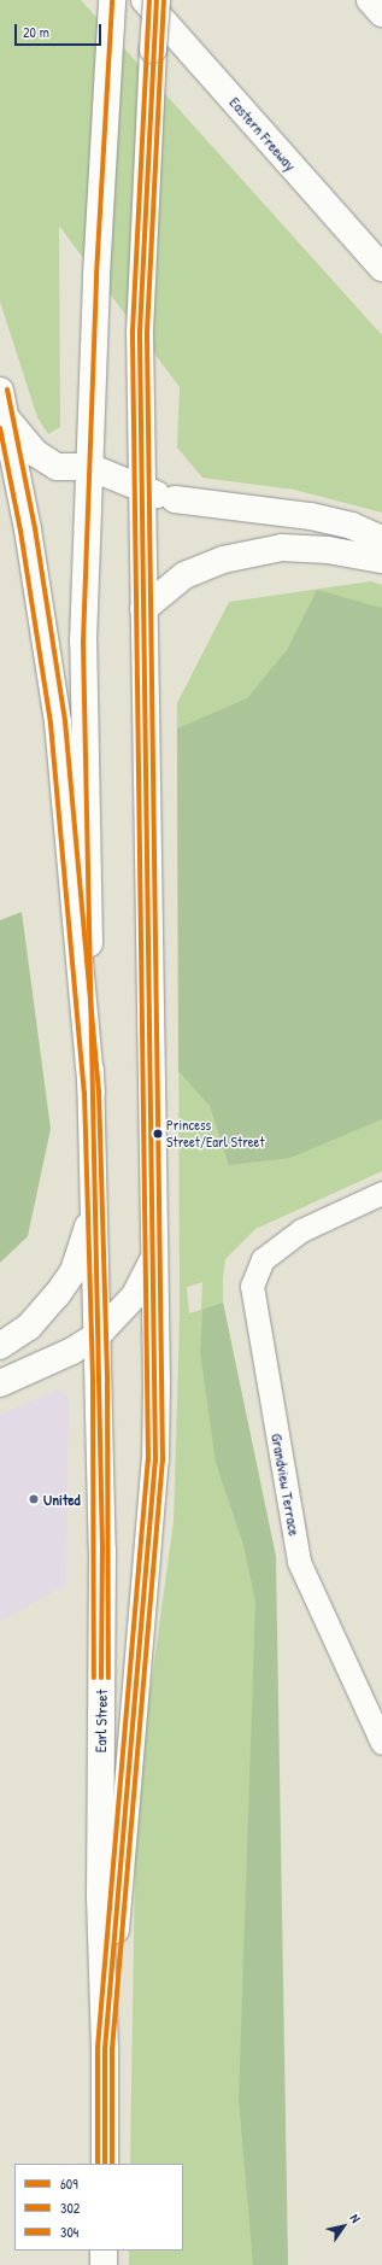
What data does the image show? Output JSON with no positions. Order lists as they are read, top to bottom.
{
  "streets": {
    "main road": ["Eastern Freeway", "Earl Street"],
    "street": ["Grandview Terrace"]
  },
  "places": ["Princess Street/Earl Street", "United"],
  "lines": ["transit line 609", "transit line 302", "transit line 304"],
  "legend": ["609", "302", "304"],
  "scale_bar": "20 m",
  "north": "top right"
}
